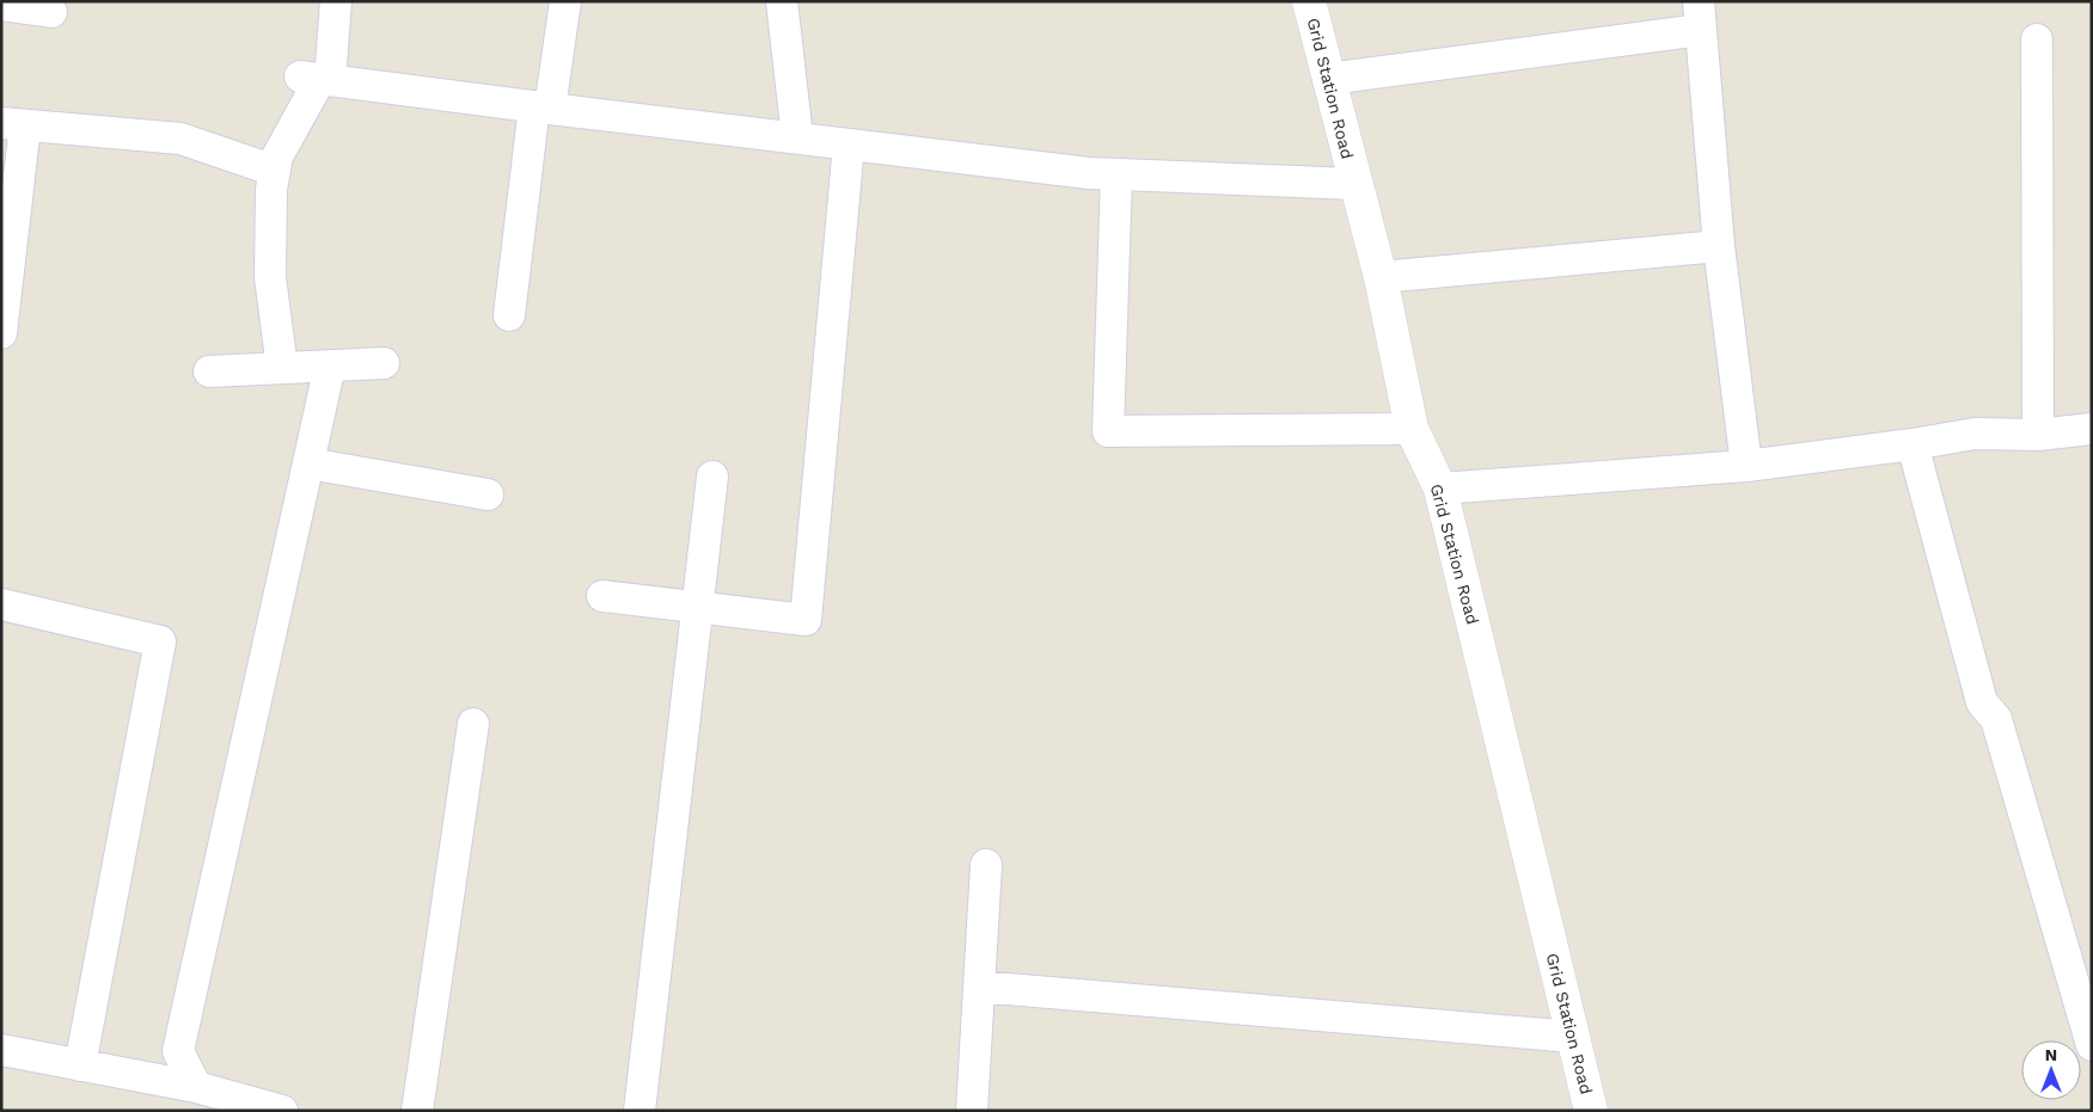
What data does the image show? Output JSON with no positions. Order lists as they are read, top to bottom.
{
  "streets": {
    "main road": ["Grid Station Road"]
  },
  "north": "top"
}
